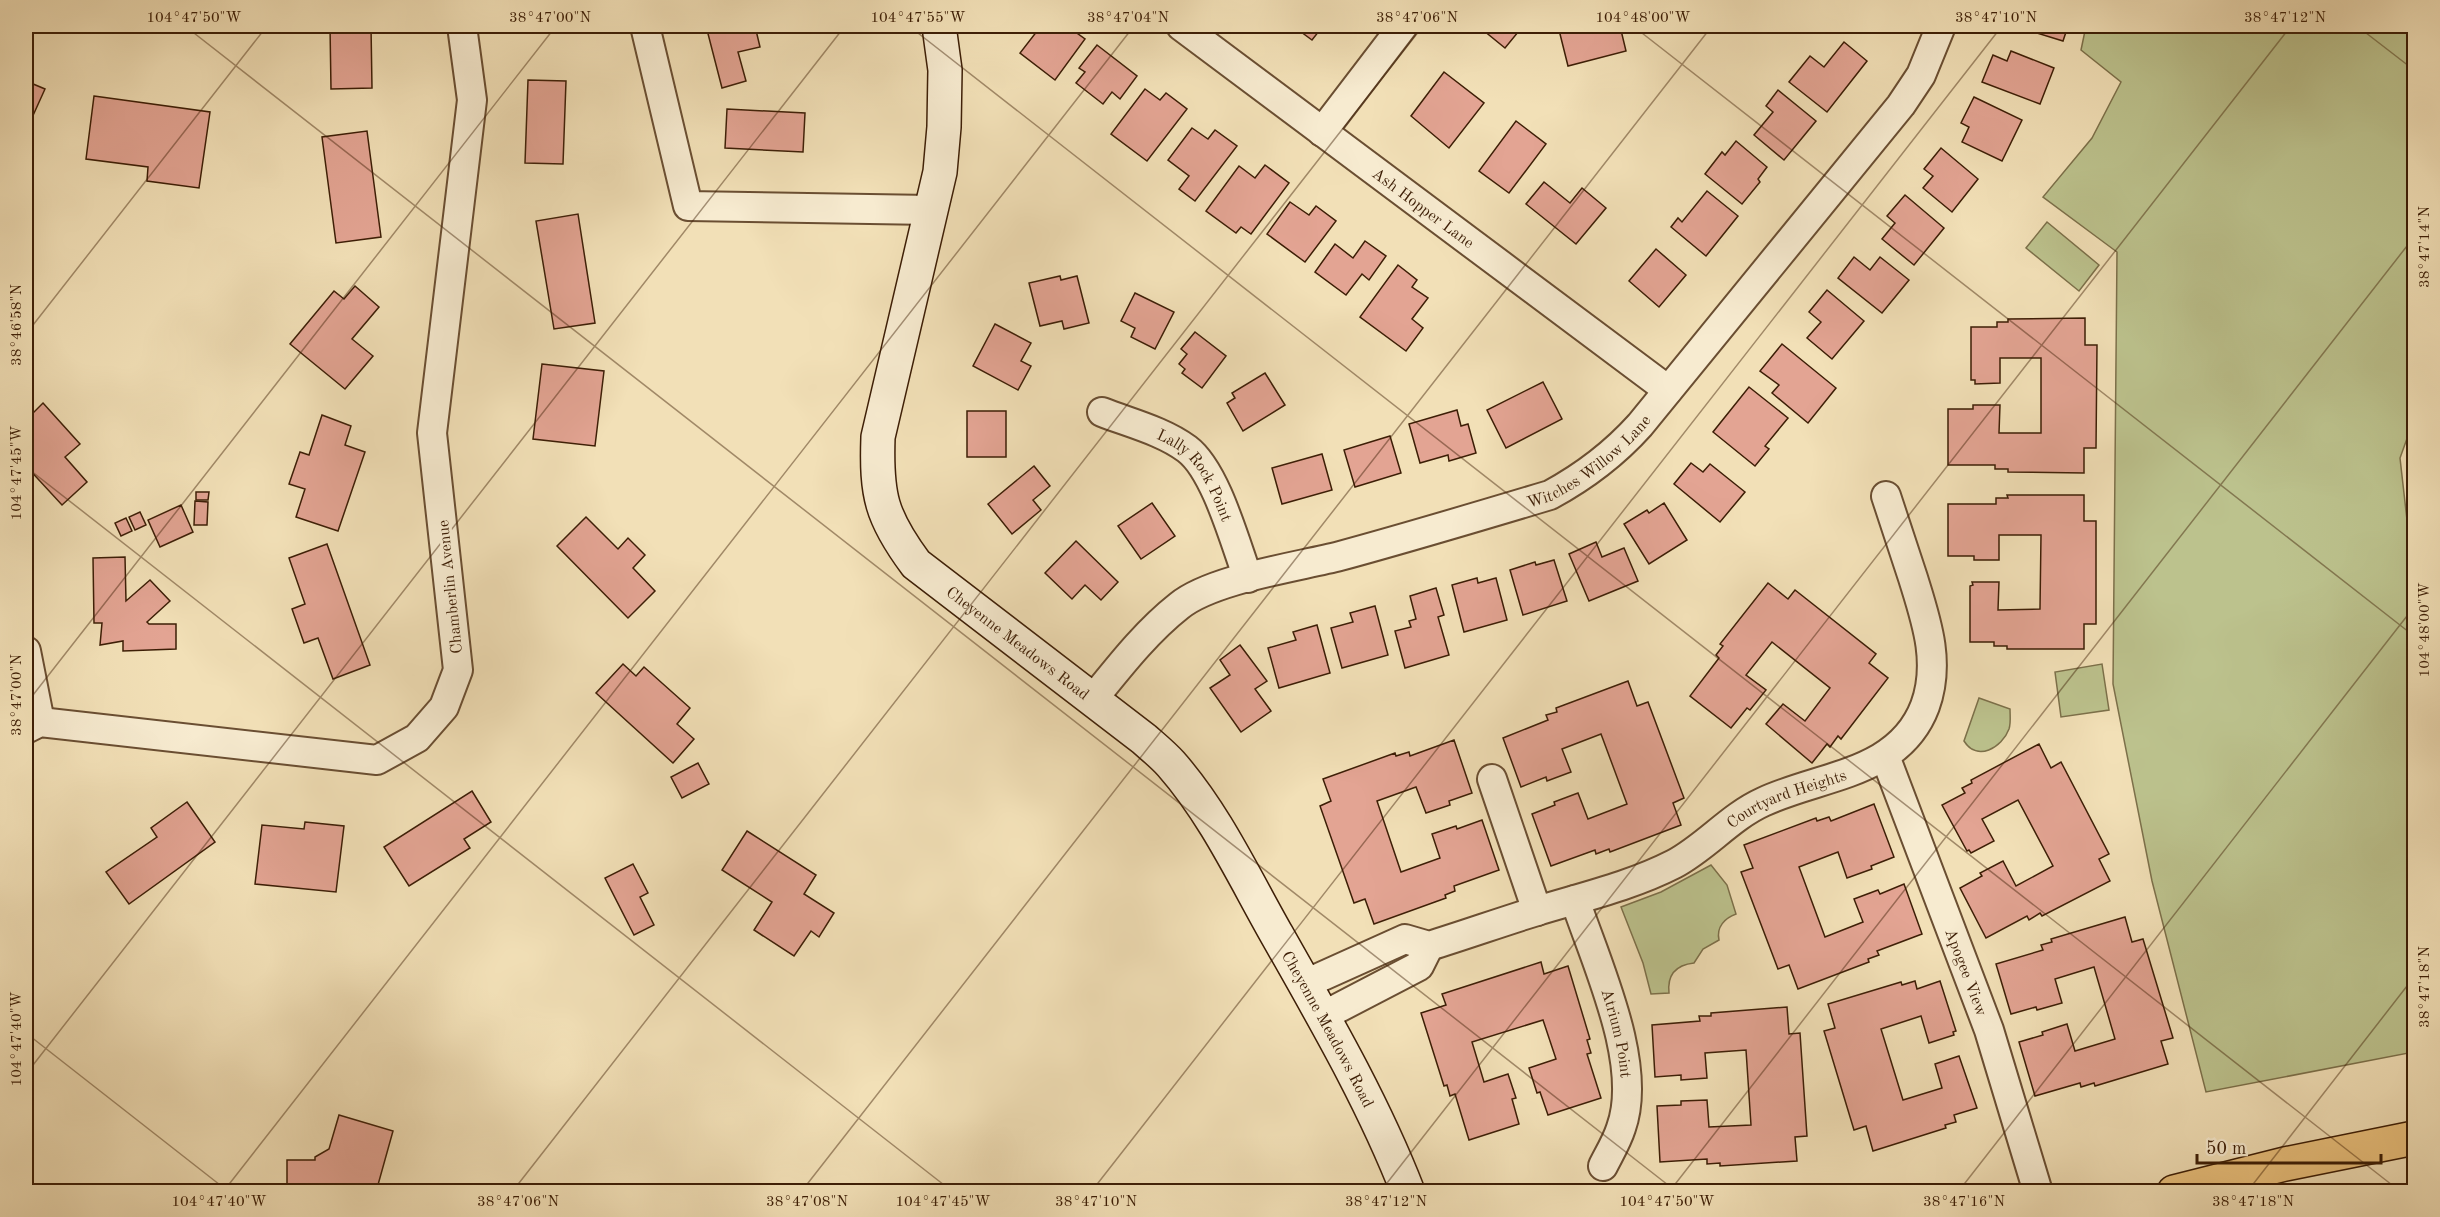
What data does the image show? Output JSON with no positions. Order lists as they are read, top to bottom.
{
  "streets": {
    "main road": ["Cheyenne Meadows Road"],
    "street": [
      "Ash Hopper Lane",
      "Witches Willow Lane",
      "Lally Rock Point",
      "Chamberlin Avenue",
      "Courtyard Heights",
      "Apogee View",
      "Atrium Point"
    ]
  },
  "crossings": [
    ["Ash Hopper Lane", "Witches Willow Lane"],
    ["Witches Willow Lane", "Lally Rock Point"],
    ["Witches Willow Lane", "Cheyenne Meadows Road"],
    ["Cheyenne Meadows Road", "Courtyard Heights"],
    ["Courtyard Heights", "Apogee View"],
    ["Courtyard Heights", "Atrium Point"]
  ],
  "scale_bar": "50 m",
  "coordinates": [
    "104°47'50\"W",
    "38°47'00\"N",
    "104°47'55\"W",
    "38°47'04\"N",
    "38°47'06\"N",
    "104°48'00\"W",
    "38°47'10\"N",
    "38°47'12\"N",
    "38°47'14\"N",
    "38°46'58\"N",
    "104°47'45\"W",
    "38°47'18\"N",
    "104°47'40\"W",
    "38°47'08\"N",
    "38°47'16\"N"
  ]
}
